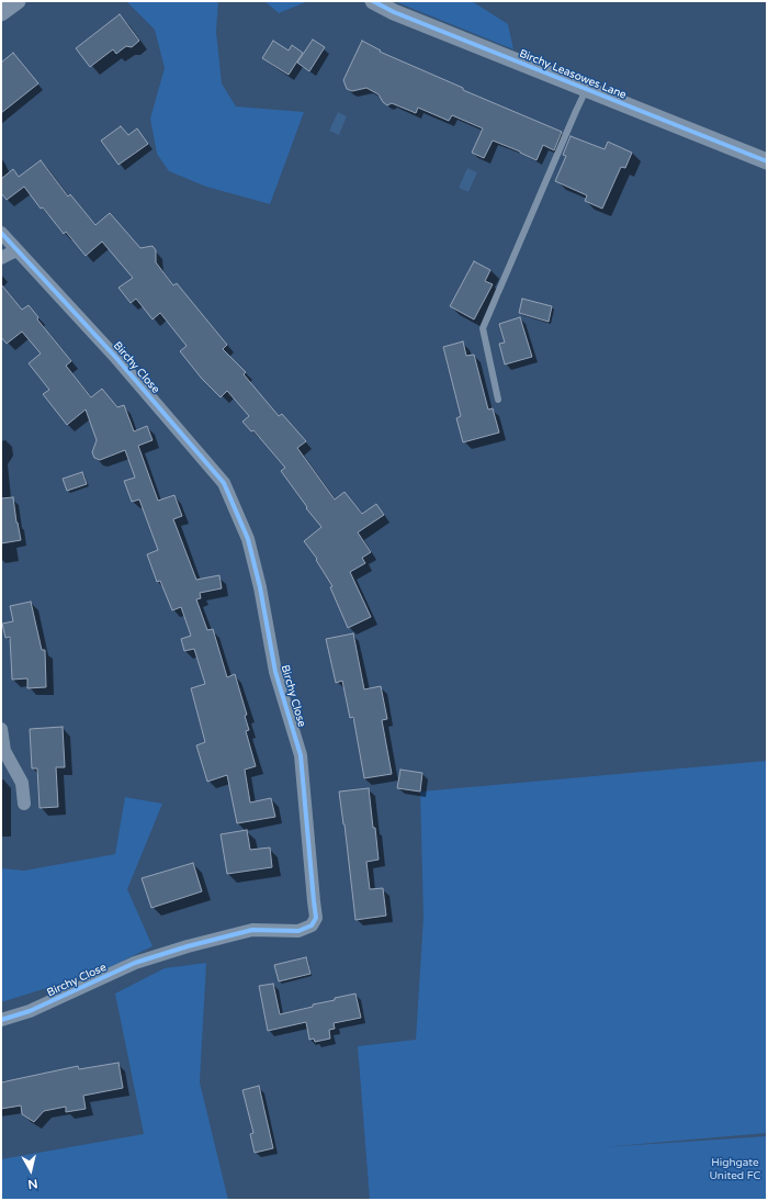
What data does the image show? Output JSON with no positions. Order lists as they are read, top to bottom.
{
  "streets": {
    "street": ["Birchy Leasowes Lane", "Birchy Close"]
  },
  "parks": ["Highgate United FC"],
  "north": "bottom"
}
